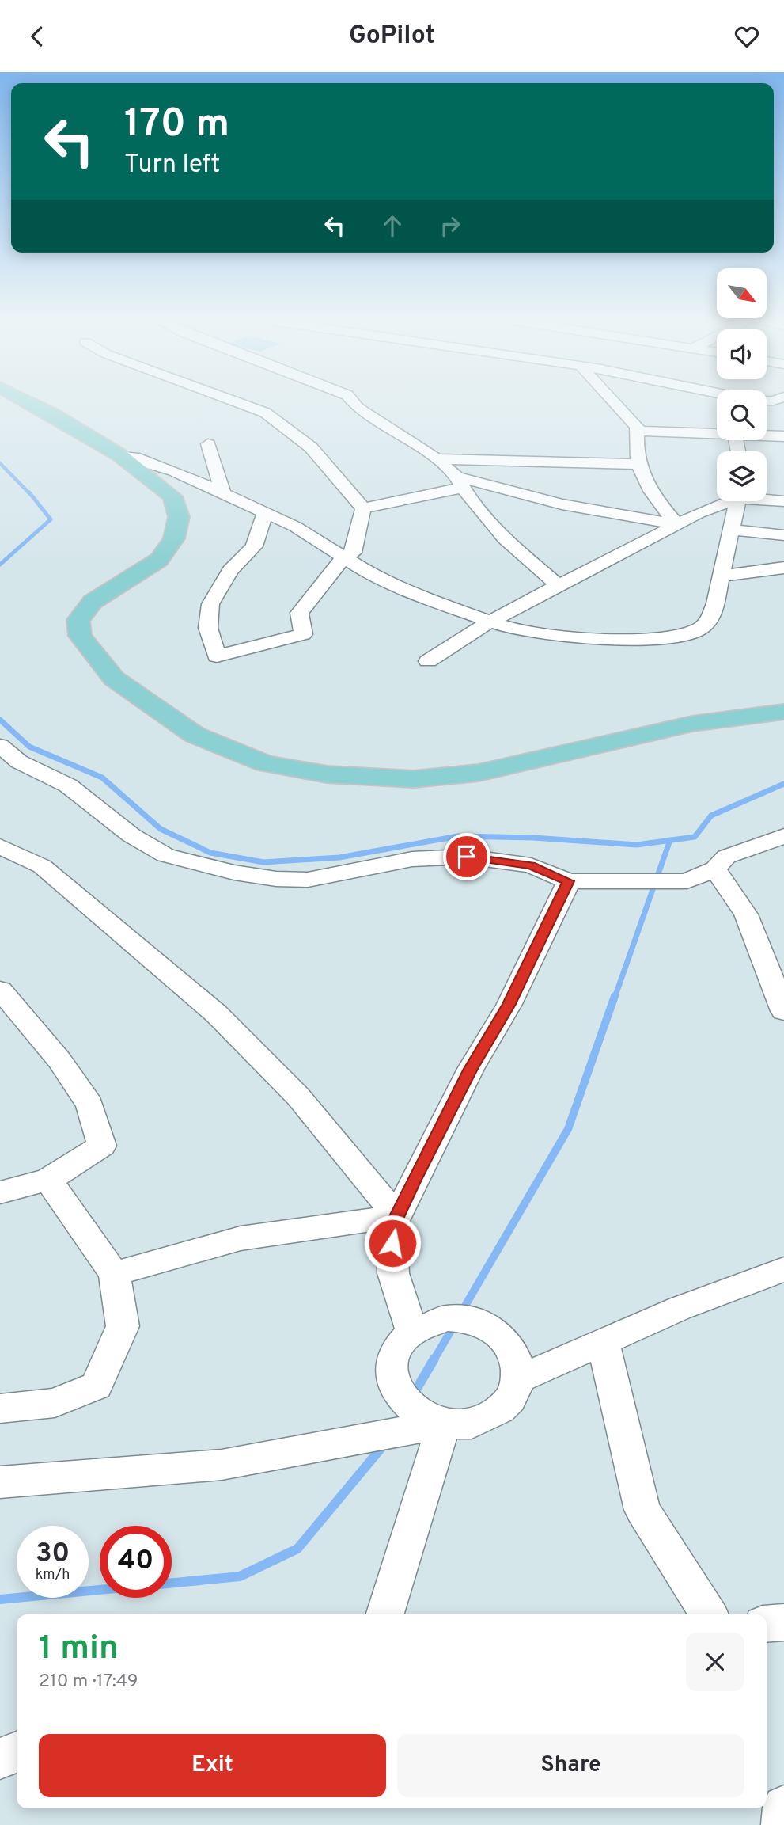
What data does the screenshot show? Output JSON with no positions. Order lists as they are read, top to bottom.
{
  "north": "bottom right",
  "page": {
    "header": "GoPilot",
    "turn": ["170 m", "Turn left"],
    "speed": "30 km/h",
    "limit": "40",
    "heading": ["1 min", "210 m · 17:49"],
    "buttons": ["Exit", "Share"]
  }
}
